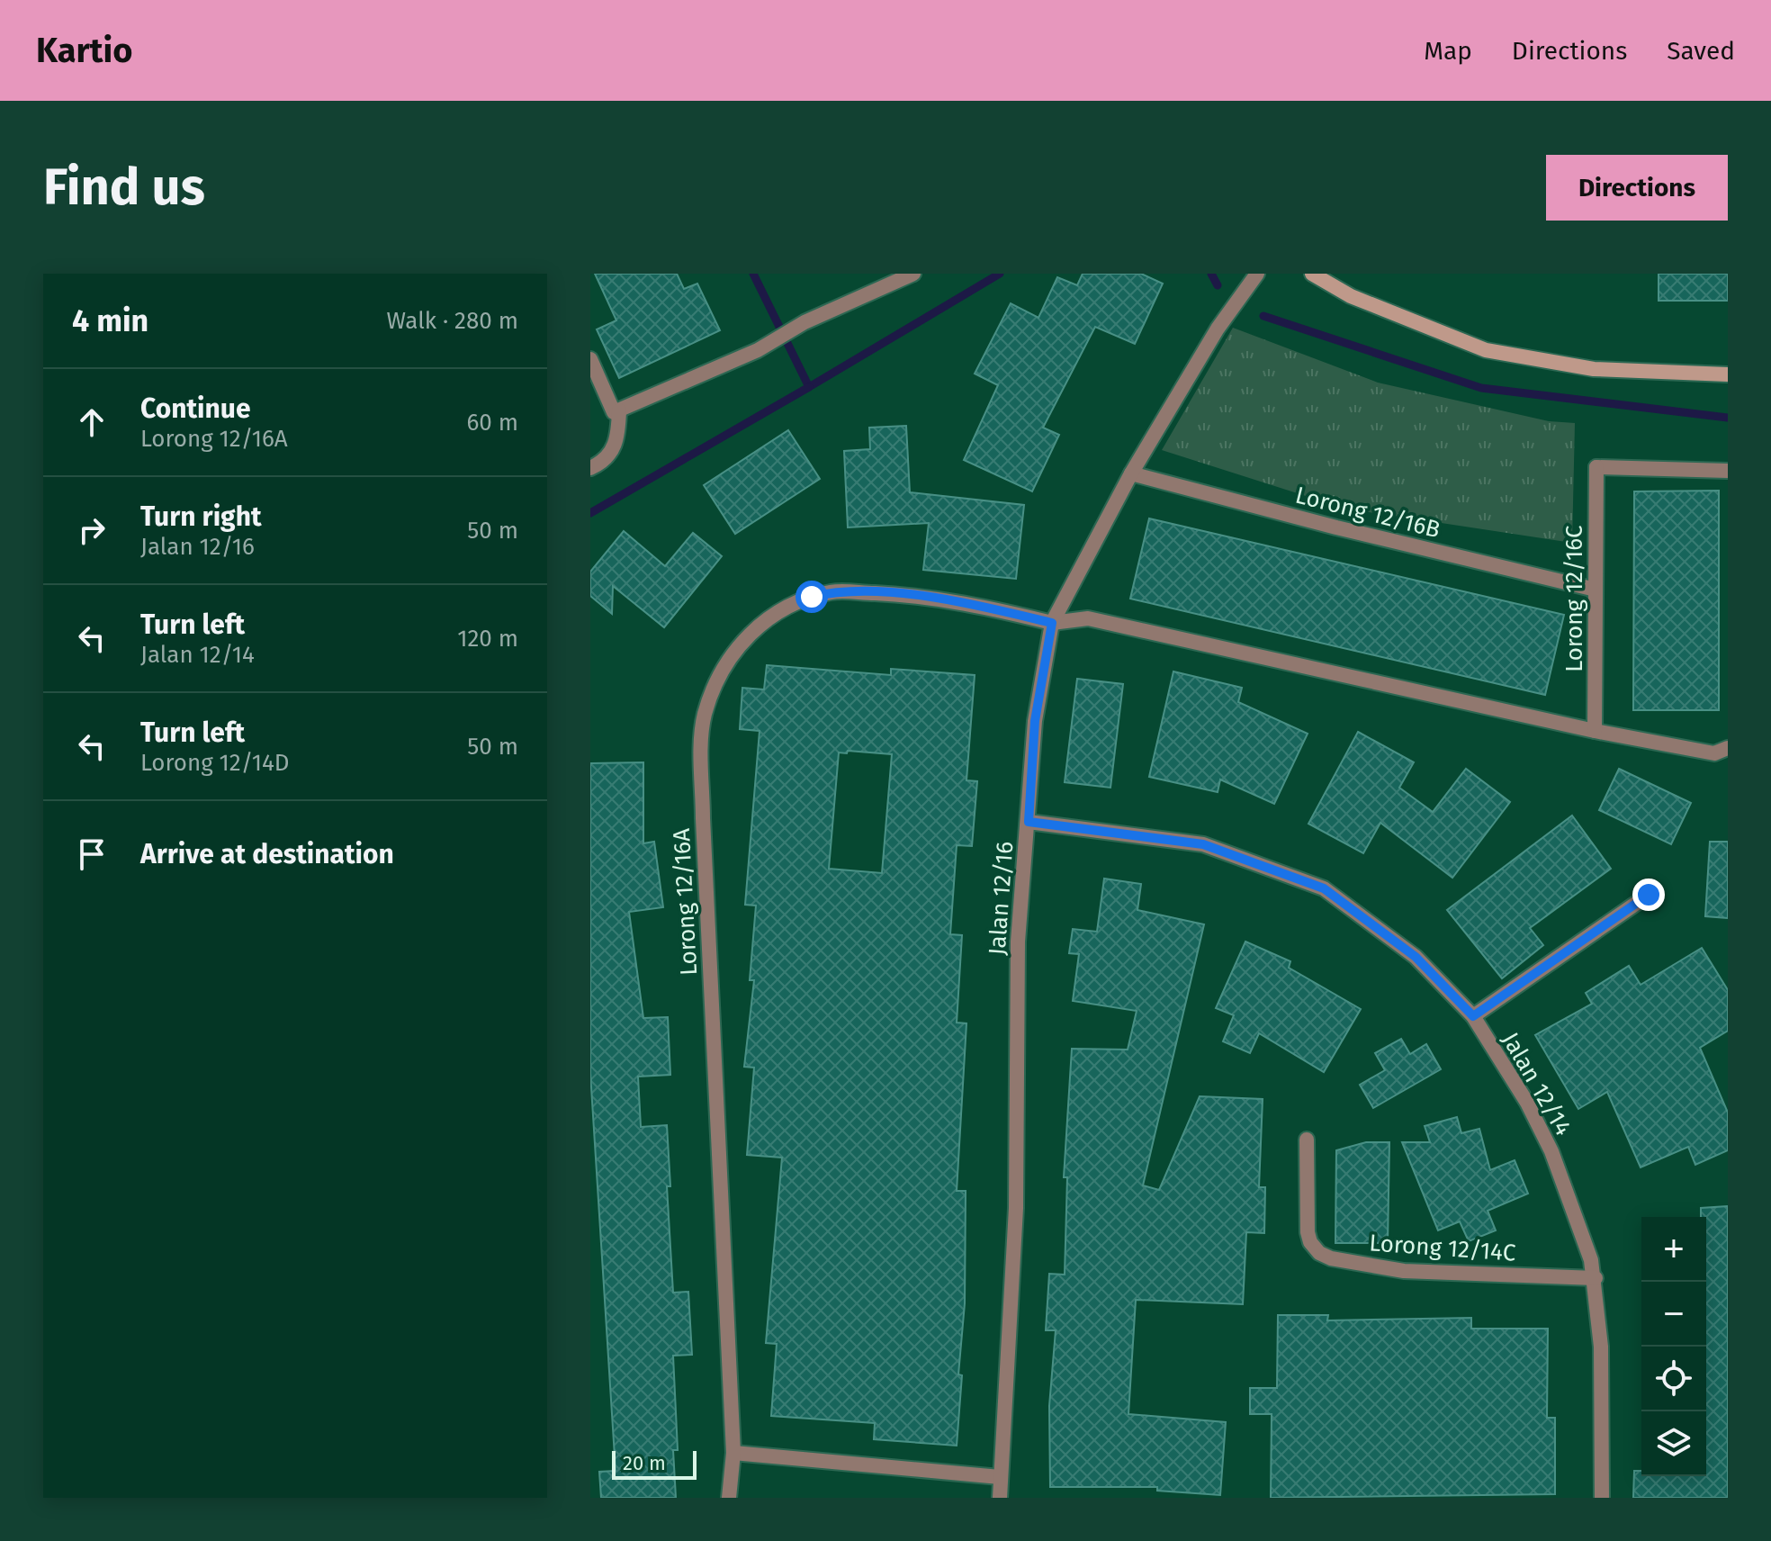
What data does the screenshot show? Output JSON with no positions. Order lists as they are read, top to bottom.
{
  "streets": {
    "street": [
      "Lorong 12/16B",
      "Lorong 12/16C",
      "Jalan 12/16",
      "Lorong 12/16A",
      "Jalan 12/14",
      "Lorong 12/14C"
    ]
  },
  "crossings": [
    ["Lorong 12/16B", "Lorong 12/16C"],
    ["Lorong 12/16B", "Jalan 12/16"],
    ["Jalan 12/16", "Lorong 12/16A"],
    ["Jalan 12/16", "Jalan 12/14"],
    ["Jalan 12/14", "Lorong 12/14C"]
  ],
  "scale_bar": "20 m",
  "page": {
    "header": "Kartio",
    "nav": ["Map", "Directions", "Saved"],
    "buttons": "Directions",
    "title": "Find us",
    "heading": ["4 min", "Walk · 280 m"],
    "list": [
      ["Continue", "Lorong 12/16A", "60 m"],
      ["Turn right", "Jalan 12/16", "50 m"],
      ["Turn left", "Jalan 12/14", "120 m"],
      ["Turn left", "Lorong 12/14D", "50 m"],
      "Arrive at destination"
    ],
    "map_buttons": ["+", "−"],
    "scale": "20 m"
  }
}
